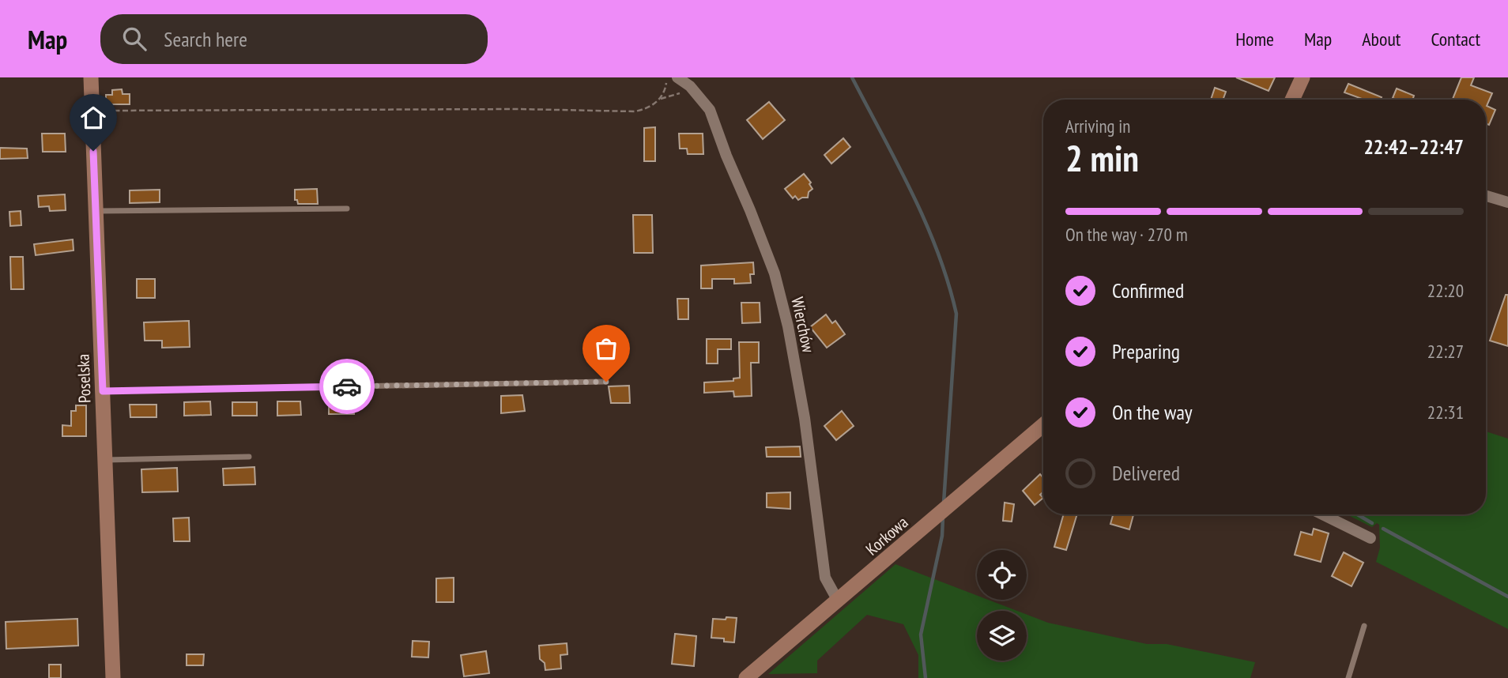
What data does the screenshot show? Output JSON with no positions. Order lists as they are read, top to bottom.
{
  "streets": {
    "street": ["Wierchów", "Poselska", "Korkowa"]
  },
  "crossings": [
    ["Wierchów", "Korkowa"]
  ],
  "page": {
    "header": "Map",
    "search": "Search here",
    "nav": [
      "Home",
      "Map",
      "About",
      "Contact"
    ],
    "heading": ["2 min", "Arriving in", "22:42–22:47"],
    "bar": "On the way · 270 m",
    "list": [
      ["Confirmed", "22:20"],
      ["Preparing", "22:27"],
      ["On the way", "22:31"],
      "Delivered"
    ]
  }
}
